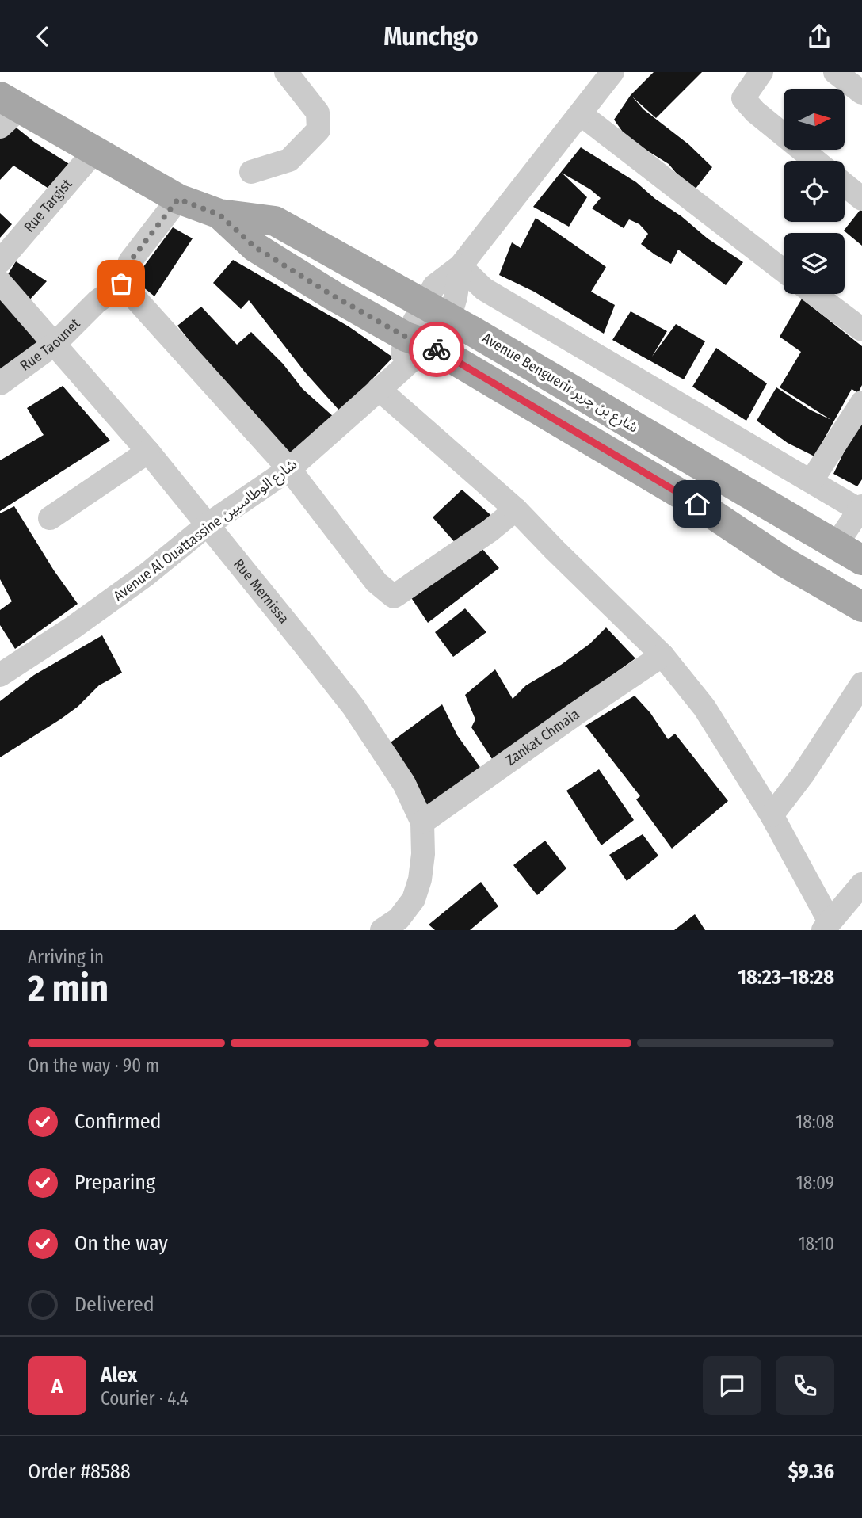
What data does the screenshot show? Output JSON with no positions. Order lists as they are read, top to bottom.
{
  "streets": {
    "main road": ["Avenue Benguerir شارع بن جرير"],
    "street": [
      "Rue Targist",
      "Rue Taounet",
      "Avenue Al Ouattassine شارع الوطاسيين",
      "Rue Mernissa",
      "Zankat Chmaia"
    ]
  },
  "crossings": [
    ["Rue Targist", "Avenue Benguerir شارع بن جرير"],
    ["Rue Taounet", "Avenue Benguerir شارع بن جرير"],
    ["Rue Taounet", "Rue Mernissa"],
    ["Avenue Benguerir شارع بن جرير", "Avenue Al Ouattassine شارع الوطاسيين"],
    ["Avenue Al Ouattassine شارع الوطاسيين", "Rue Mernissa"],
    ["Rue Mernissa", "Zankat Chmaia"]
  ],
  "north": "right",
  "page": {
    "header": "Munchgo",
    "heading": ["2 min", "Arriving in", "18:23–18:28"],
    "panel": [
      "Alex",
      "Courier · 4.4",
      "Order #8588",
      "$9.36"
    ],
    "bar": "On the way · 90 m",
    "list": [
      ["Confirmed", "18:08"],
      ["Preparing", "18:09"],
      ["On the way", "18:10"],
      "Delivered"
    ],
    "round": "A"
  }
}
